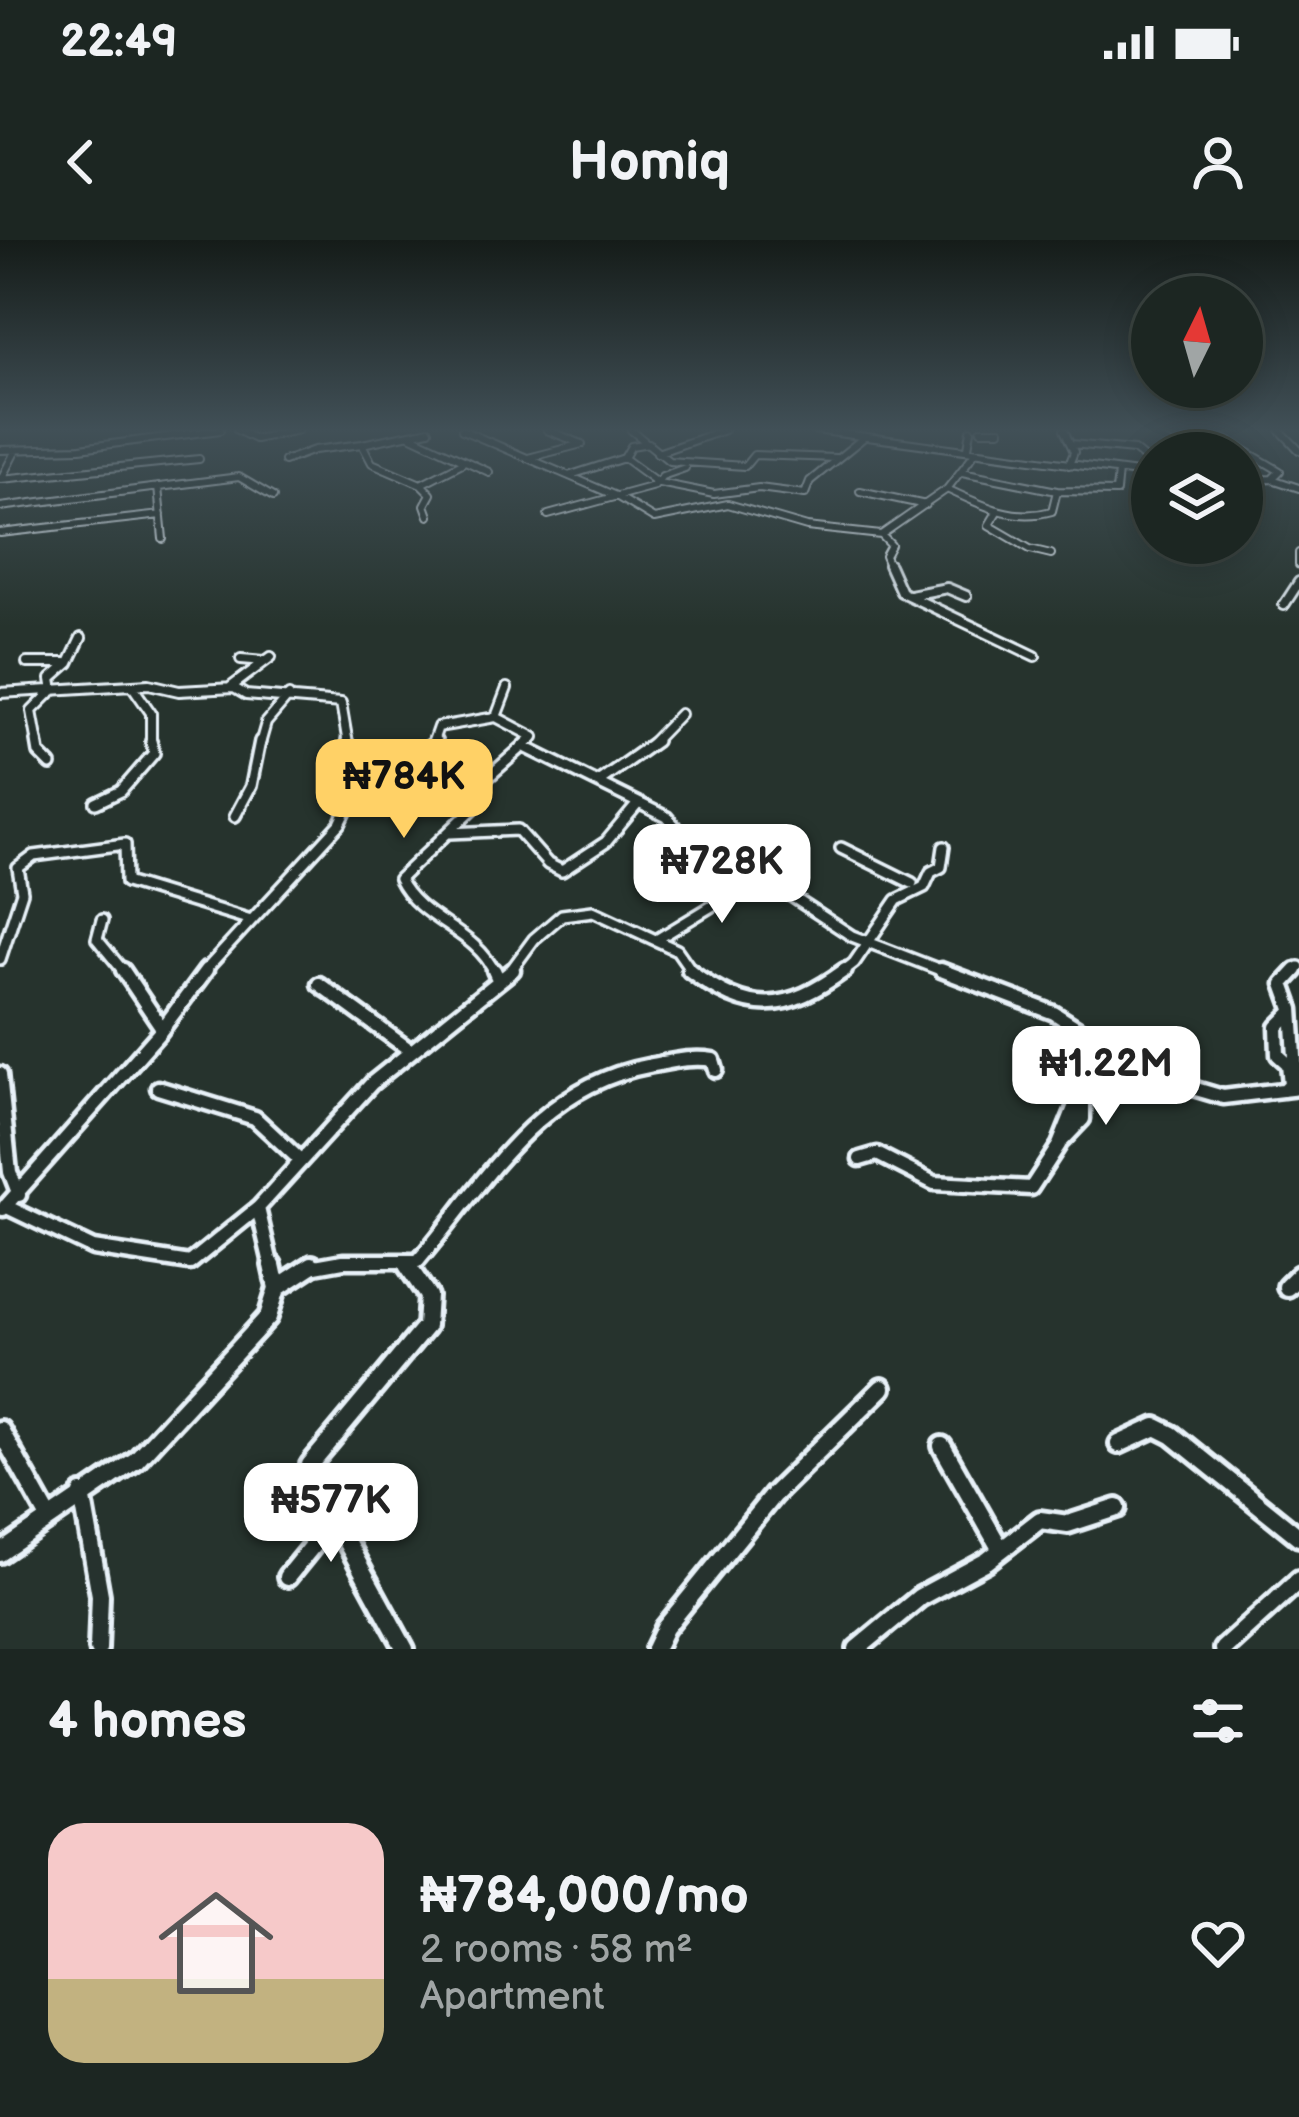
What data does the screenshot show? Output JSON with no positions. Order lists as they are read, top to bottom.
{
  "north": "top",
  "page": {
    "status": "22:49",
    "header": "Homiq",
    "price": [
      "₦784K",
      "₦728K",
      "₦1.22M",
      "₦577K"
    ],
    "heading": "4 homes",
    "list": [
      {
        "name": "₦784,000/mo",
        "note": "2 rooms · 58 m² · Apartment"
      }
    ]
  }
}
